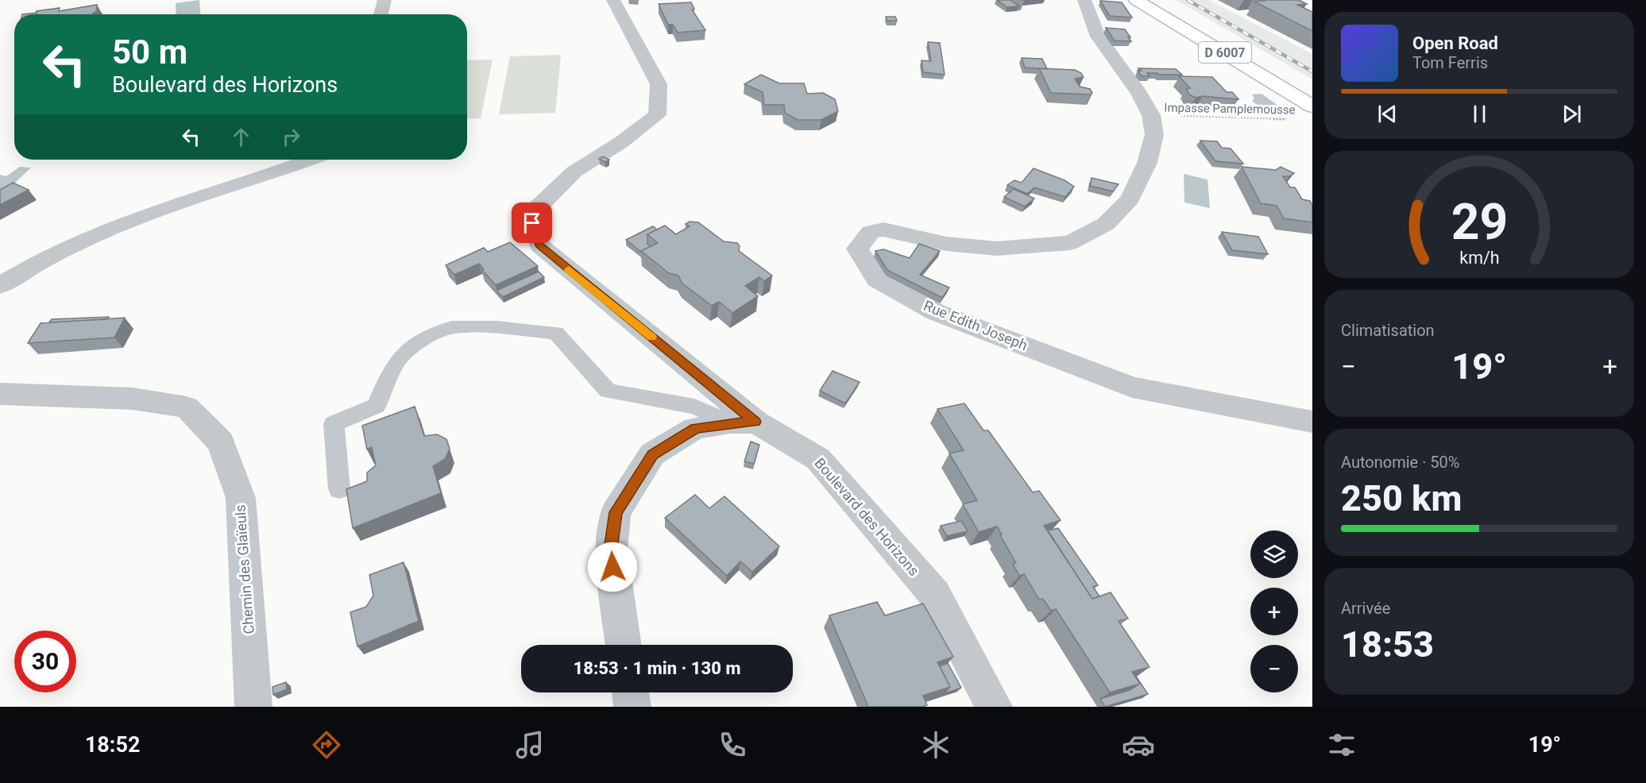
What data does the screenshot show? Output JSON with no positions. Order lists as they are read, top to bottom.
{
  "streets": {
    "main road": ["D 6007"],
    "street": ["Rue Edith Joseph", "Boulevard des Horizons", "Chemin des Glaïeuls"],
    "path": ["Impasse Pamplemousse"]
  },
  "crossings": [
    ["Impasse Pamplemousse", "Rue Edith Joseph"]
  ],
  "page": {
    "turn": ["50 m", "Boulevard des Horizons"],
    "song": ["Open Road", "Tom Ferris"],
    "tile": [
      "Climatisation",
      ["Autonomie · 50%", "250 km"],
      ["Arrivée", "18:53"]
    ],
    "heat": ["−", "19°", "+"],
    "map_buttons": ["+", "−"],
    "limit": "30",
    "trip": "18:53 · 1 min · 130 m",
    "tabs": ["18:52", "19°"],
    "gauge": ["29", "km/h"]
  }
}
